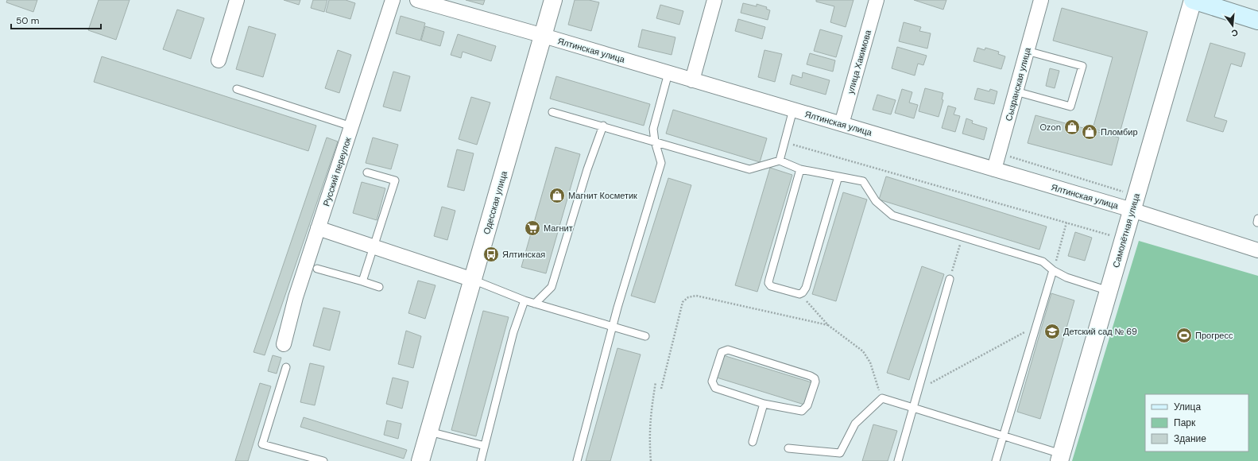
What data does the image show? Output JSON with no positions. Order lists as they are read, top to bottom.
{
  "streets": {
    "street": [
      "Ялтинская улица",
      "улица Хакимова",
      "Сызранская улица",
      "Русский переулок",
      "Одесская улица",
      "Самолётная улица"
    ]
  },
  "crossings": [
    ["Ялтинская улица", "улица Хакимова"],
    ["Ялтинская улица", "Сызранская улица"],
    ["Ялтинская улица", "Одесская улица"],
    ["Ялтинская улица", "Самолётная улица"]
  ],
  "places": {
    "shop": ["Ozon", "Пломбир", "Магнит Косметик"],
    "supermarket": ["Магнит"],
    "bus stop": ["Ялтинская"],
    "school or university": ["Детский сад № 69"],
    "sports": ["Прогресс"]
  },
  "legend": ["Улица", "Парк", "Здание"],
  "scale_bar": "50 m",
  "north": "bottom"
}
